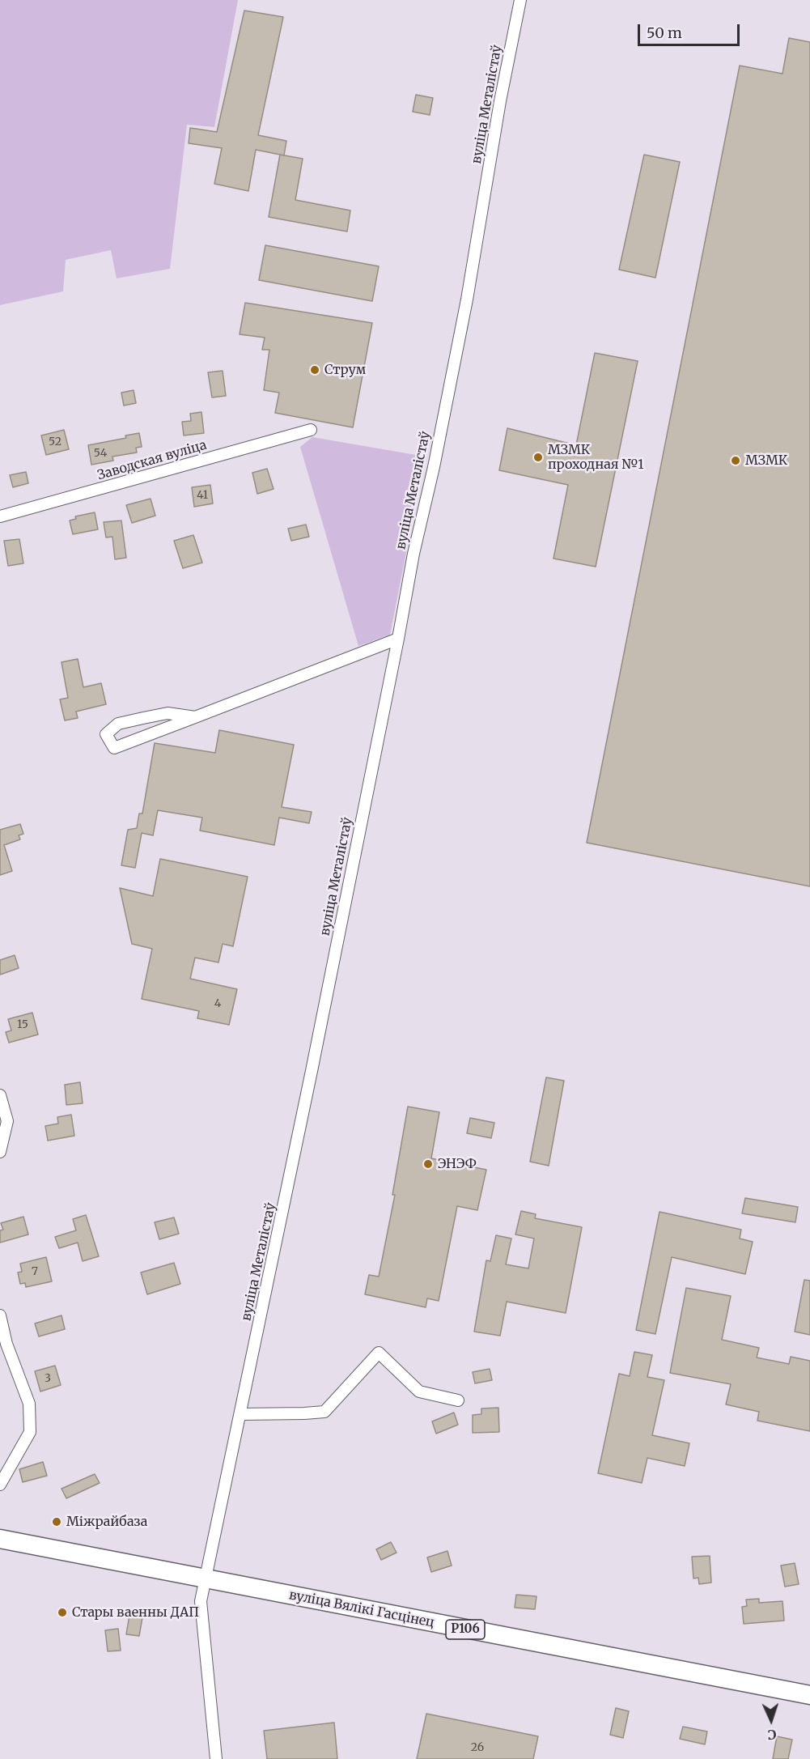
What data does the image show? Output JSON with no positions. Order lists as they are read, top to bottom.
{
  "streets": {
    "main road": ["вуліца Вялікі Гасцінец", "Р106"],
    "street": ["вуліца Металістаў", "Заводская вуліца"]
  },
  "crossings": [
    ["вуліца Металістаў", "вуліца Вялікі Гасцінец"]
  ],
  "places": [
    "Струм",
    "МЗМК проходная №1",
    "МЗМК",
    "ЭНЭФ",
    "Міжрайбаза",
    "Стары ваенны ДАП"
  ],
  "house_numbers": [
    "52",
    "54",
    "41",
    "4",
    "15",
    "7",
    "3",
    "26"
  ],
  "scale_bar": "50 m",
  "north": "bottom"
}
